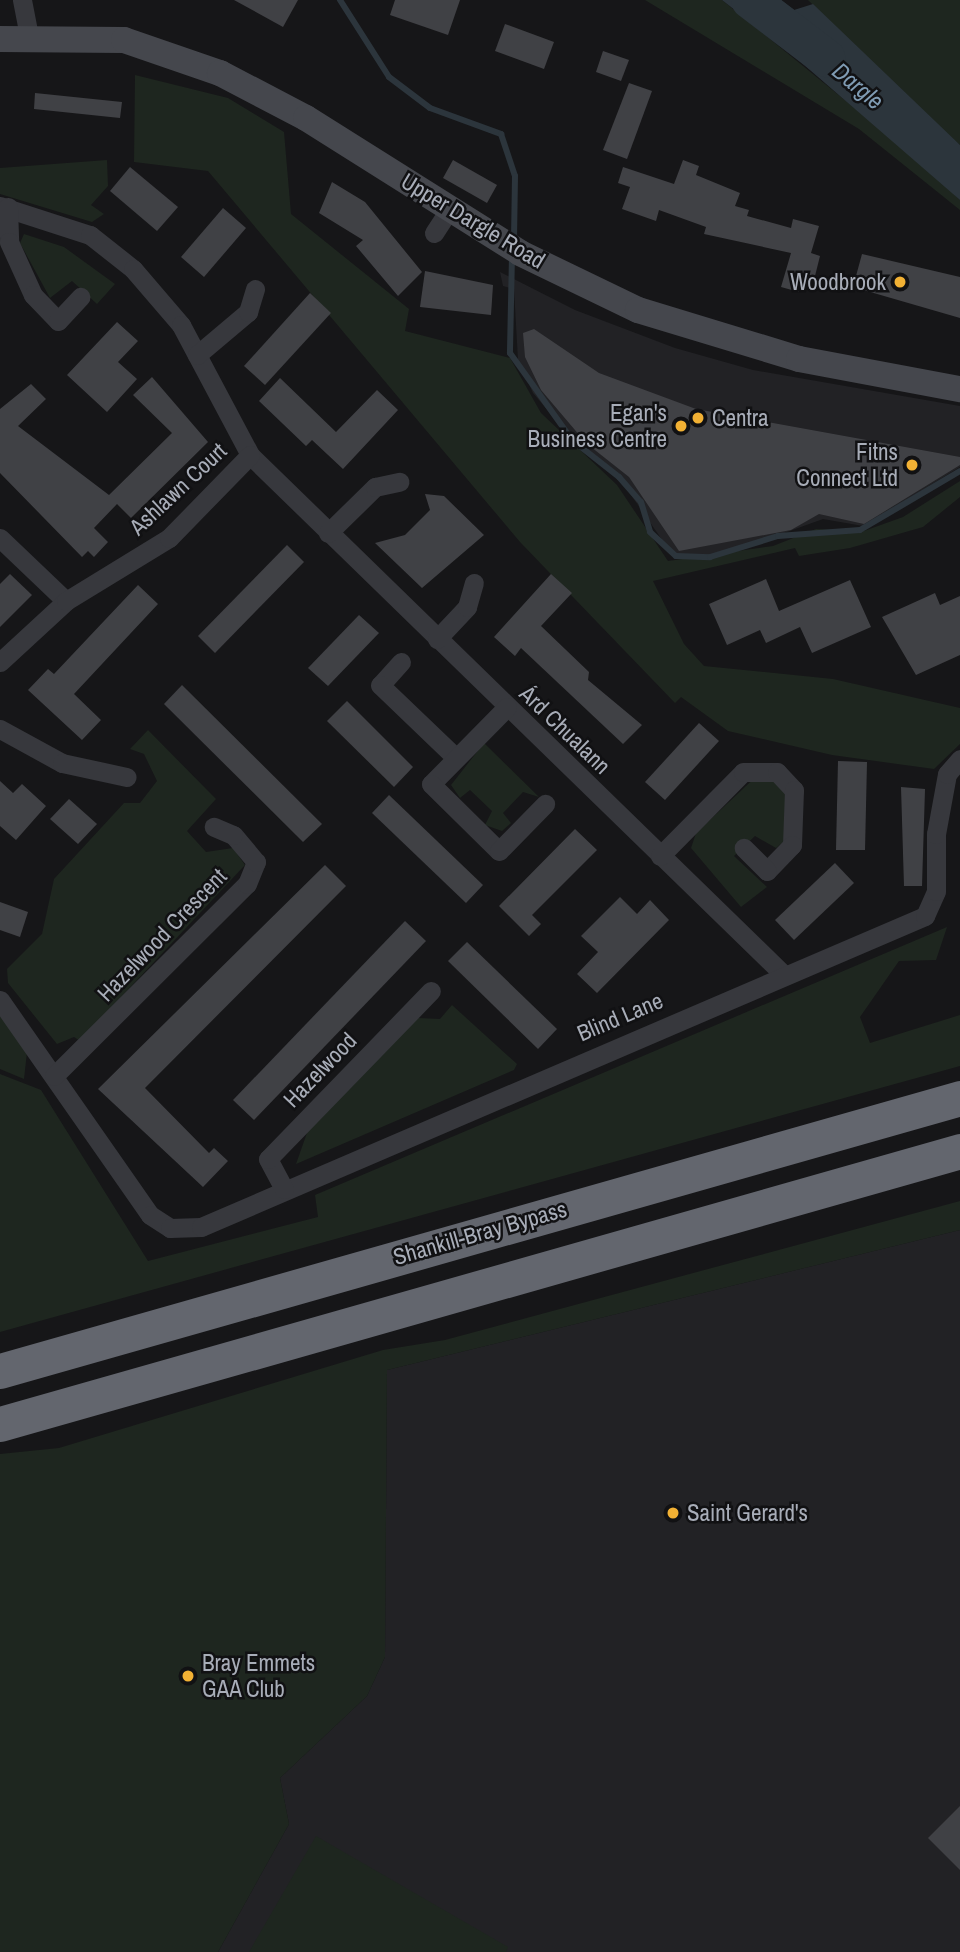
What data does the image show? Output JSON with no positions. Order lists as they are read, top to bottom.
{
  "streets": {
    "highway": ["Shankill-Bray Bypass"],
    "main road": ["Upper Dargle Road"],
    "street": [
      "Ashlawn Court",
      "Árd Chualann",
      "Hazelwood Crescent",
      "Blind Lane",
      "Hazelwood"
    ]
  },
  "crossings": [
    ["Ashlawn Court", "Árd Chualann"],
    ["Árd Chualann", "Blind Lane"],
    ["Hazelwood Crescent", "Blind Lane"],
    ["Blind Lane", "Hazelwood"]
  ],
  "water": ["Dargle"],
  "places": [
    "Woodbrook",
    "Centra",
    "Egan's Business Centre",
    "Fitns Connect Ltd",
    "Saint Gerard's",
    "Bray Emmets GAA Club"
  ]
}
